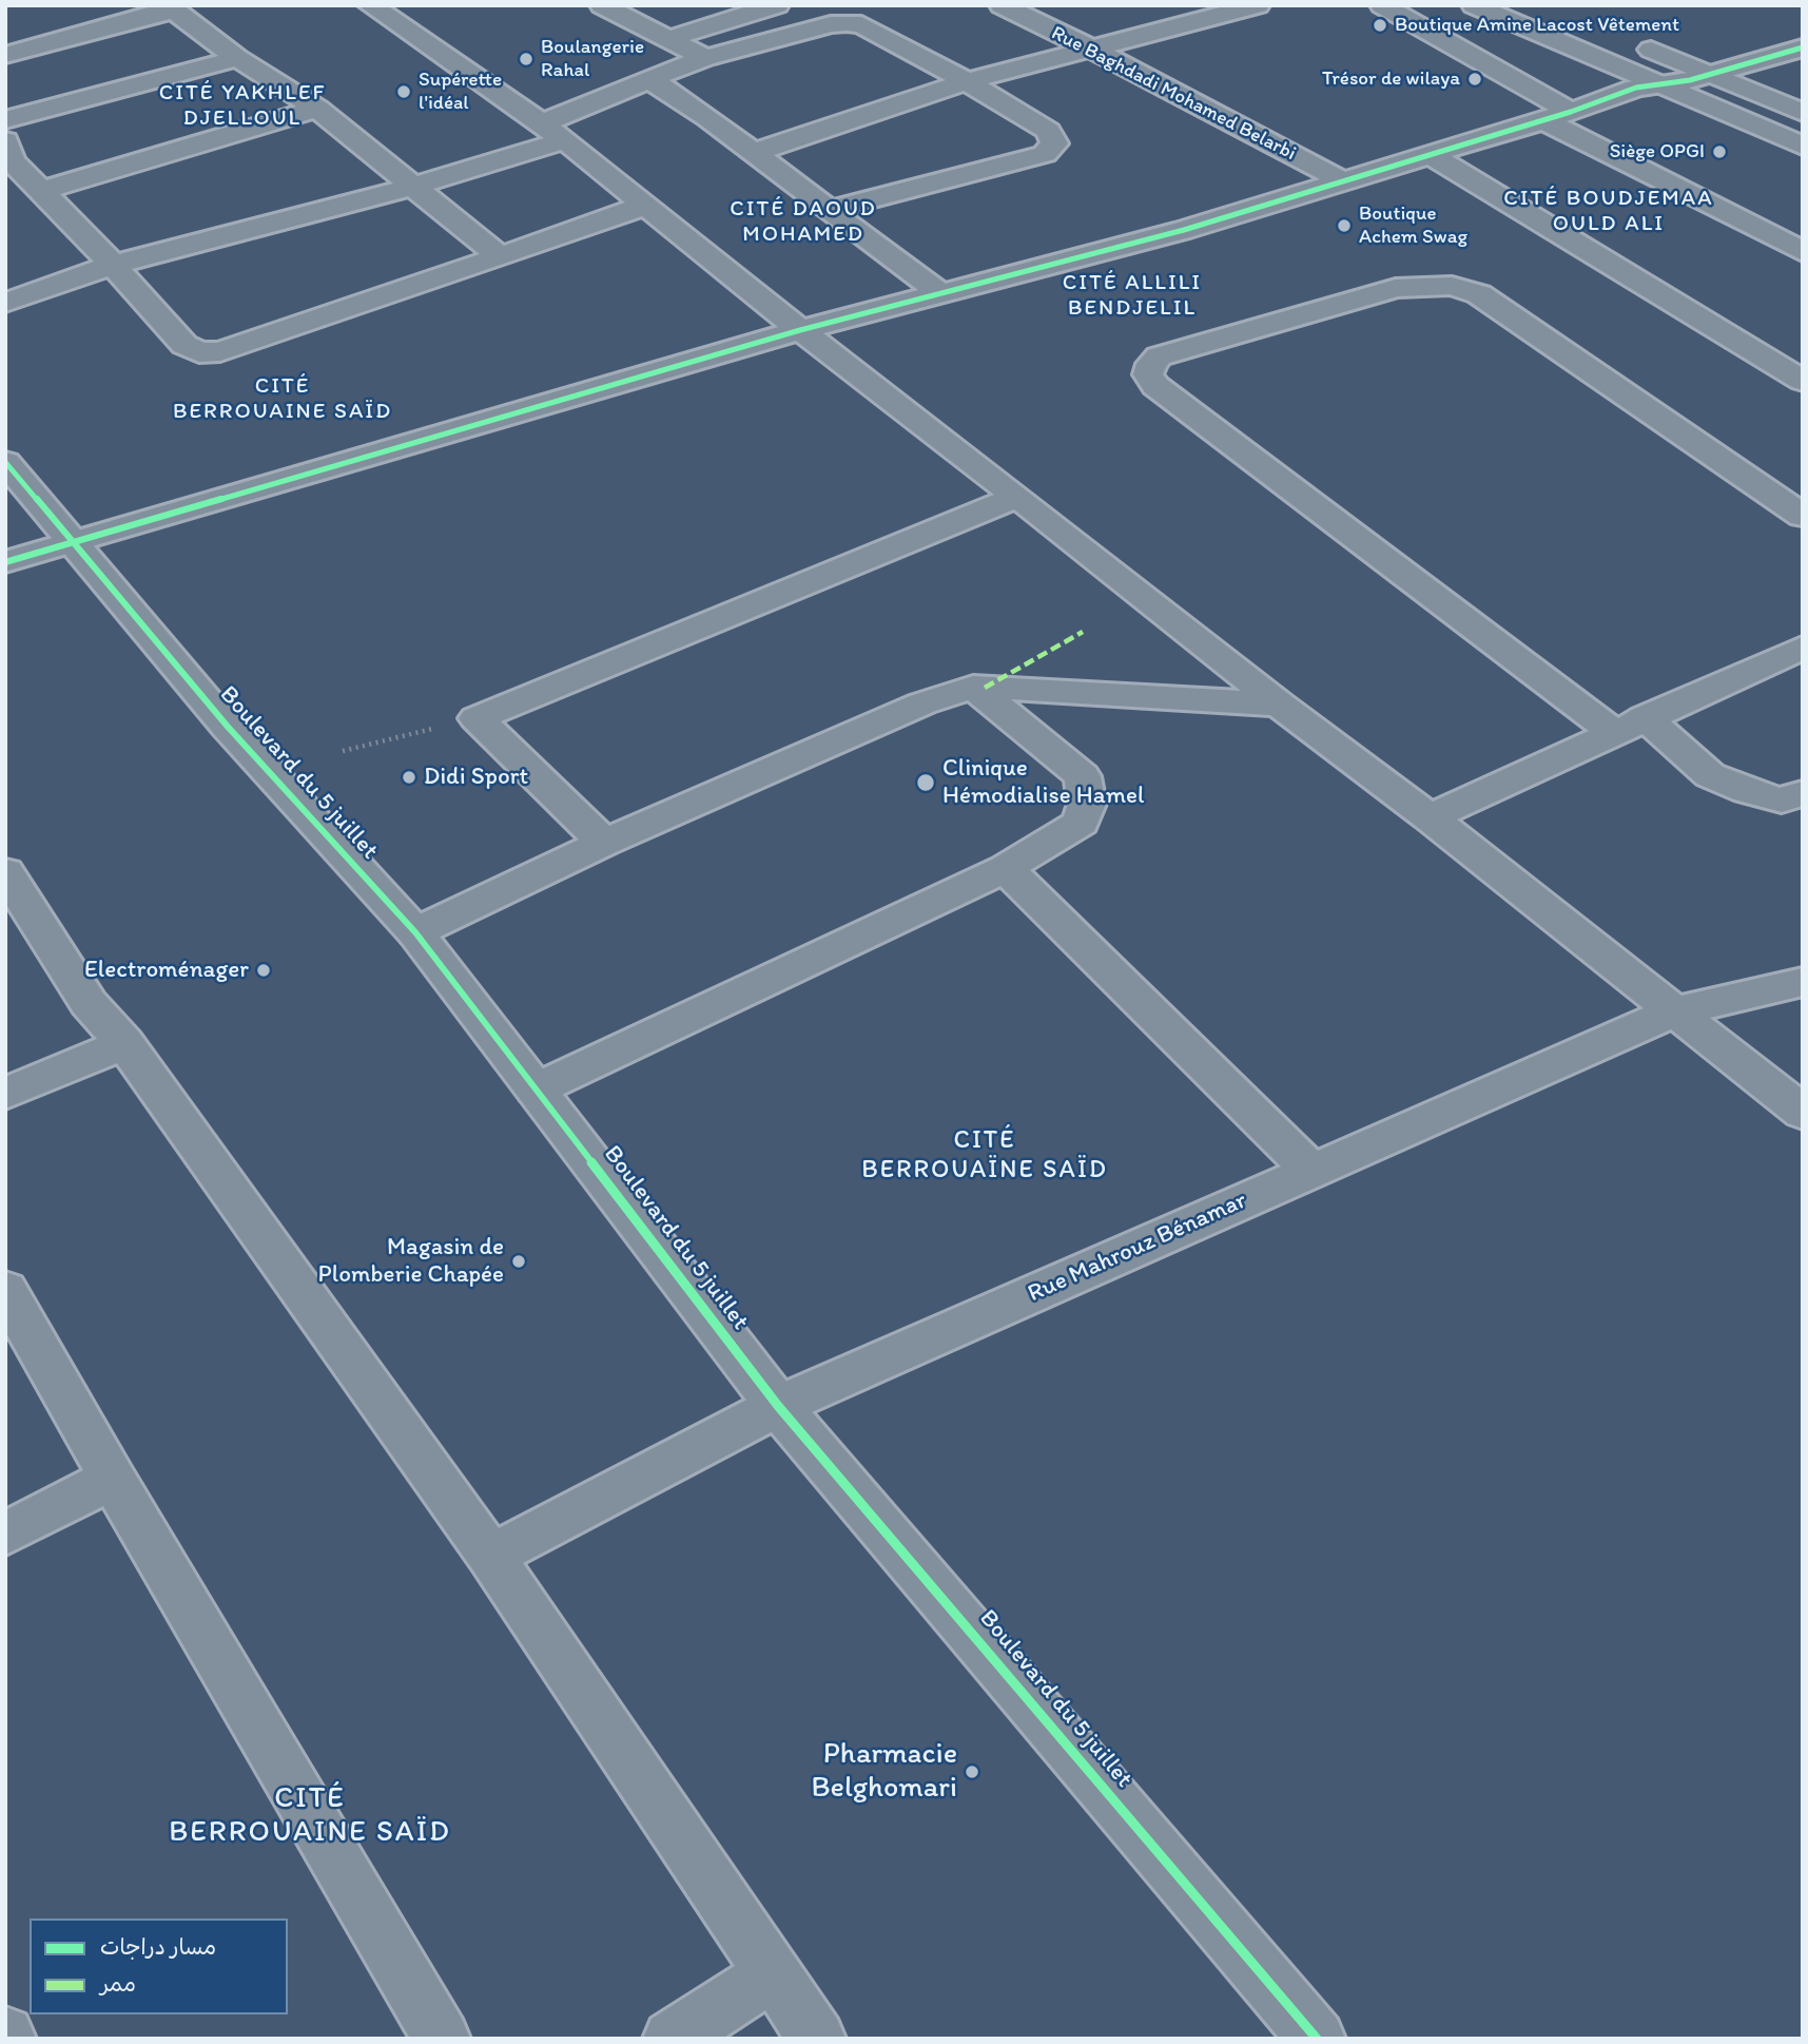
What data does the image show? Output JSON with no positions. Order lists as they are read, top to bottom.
{
  "streets": {
    "street": ["Rue Baghdadi Mohamed Belarbi", "Boulevard du 5 juillet", "Rue Mahrouz Bénamar"]
  },
  "crossings": [
    ["Boulevard du 5 juillet", "Rue Mahrouz Bénamar"]
  ],
  "districts": [
    "CITÉ YAKHLEF DJELLOUL",
    "CITÉ BOUDJEMAA OULD ALI",
    "CITÉ DAOUD MOHAMED",
    "CITÉ ALLILI BENDJELIL",
    "CITÉ BERROUAINE SAÏD",
    "CITÉ BERROUAÏNE SAÏD",
    "CITÉ BERROUAINE SAÏD"
  ],
  "places": [
    "Boutique Amine Lacost Vêtement",
    "Boulangerie Rahal",
    "Trésor de wilaya",
    "Supérette l'idéal",
    "Siège OPGI",
    "Boutique Achem Swag",
    "Didi Sport",
    "Clinique Hémodialise Hamel",
    "Electroménager",
    "Magasin de Plomberie Chapée",
    "Pharmacie Belghomari"
  ],
  "legend": ["مسار دراجات", "ممر"]
}
